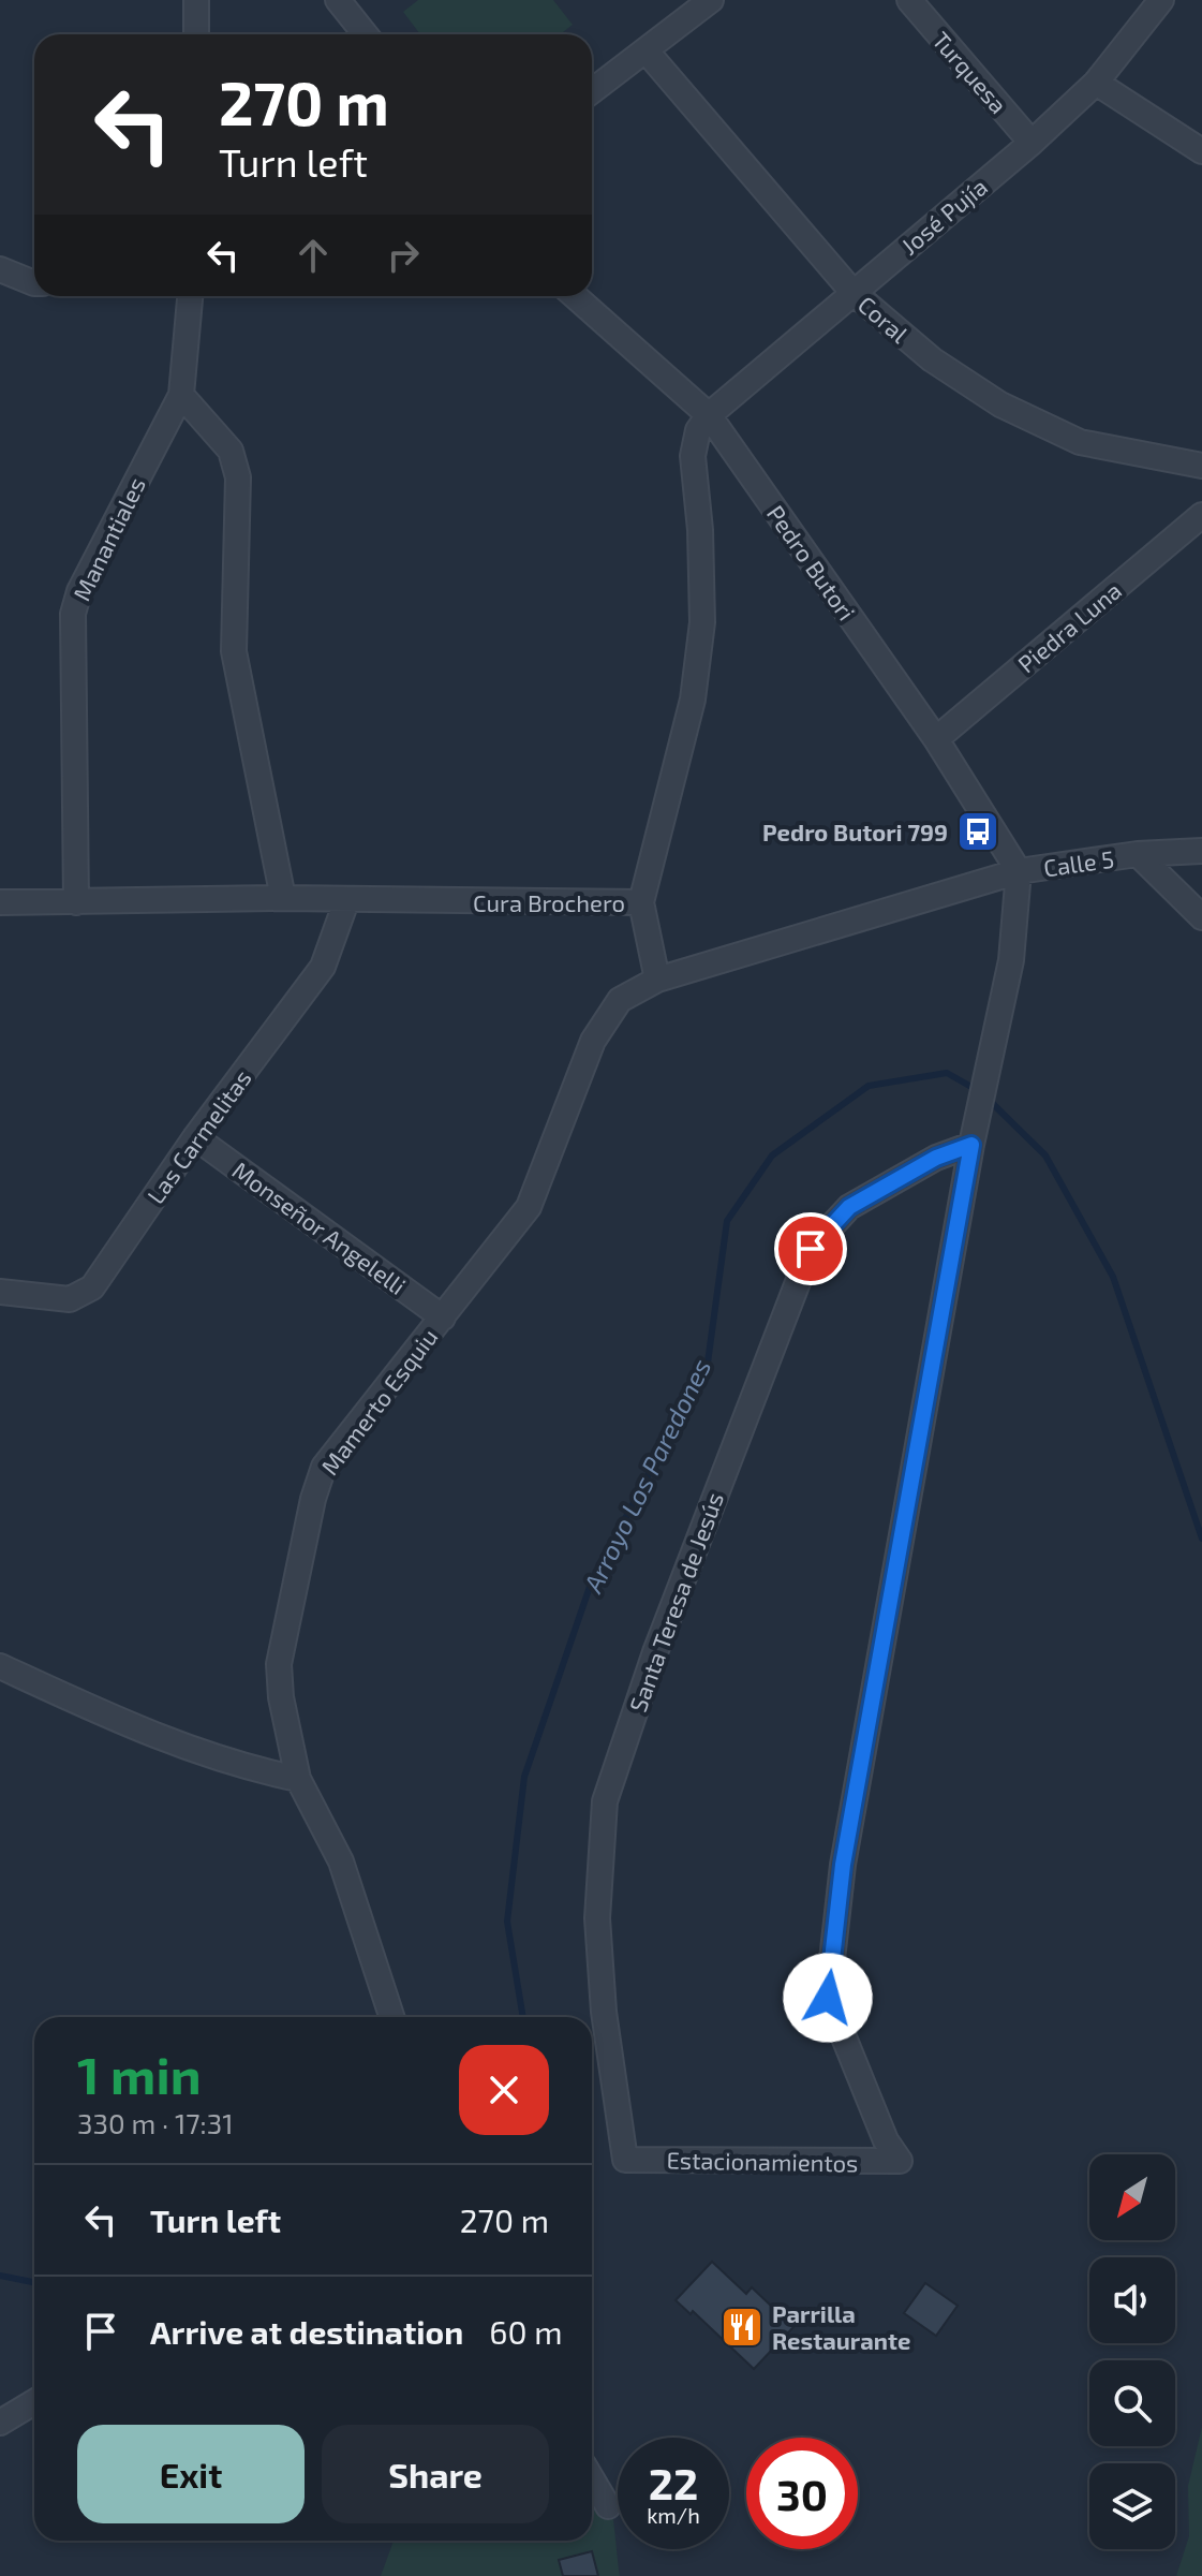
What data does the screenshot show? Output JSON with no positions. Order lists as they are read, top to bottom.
{
  "streets": {
    "street": [
      "Turquesa",
      "José Pujía",
      "Coral",
      "Manantiales",
      "Pedro Butori",
      "Piedra Luna",
      "Calle 5",
      "Cura Brochero",
      "Las Carmelitas",
      "Monseñor Angelelli",
      "Mamerto Esquiu",
      "Santa Teresa de Jesús",
      "Estacionamientos"
    ]
  },
  "crossings": [
    ["Turquesa", "José Pujía"],
    ["José Pujía", "Coral"],
    ["José Pujía", "Pedro Butori"],
    ["Manantiales", "Cura Brochero"],
    ["Pedro Butori", "Piedra Luna"],
    ["Pedro Butori", "Calle 5"],
    ["Cura Brochero", "Las Carmelitas"],
    ["Cura Brochero", "Mamerto Esquiu"],
    ["Las Carmelitas", "Monseñor Angelelli"],
    ["Monseñor Angelelli", "Mamerto Esquiu"],
    ["Santa Teresa de Jesús", "Estacionamientos"]
  ],
  "water": ["Arroyo Los Paredones"],
  "places": {
    "bus stop": ["Pedro Butori 799"],
    "restaurant": ["Parrilla Restaurante"]
  },
  "north": "bottom left",
  "page": {
    "turn": ["270 m", "Turn left"],
    "heading": ["1 min", "330 m · 17:31"],
    "list": [
      {
        "name": "Turn left",
        "value": "270 m"
      },
      {
        "name": "Arrive at destination",
        "value": "60 m"
      }
    ],
    "buttons": ["Exit", "Share"],
    "speed": "22 km/h",
    "limit": "30"
  }
}
